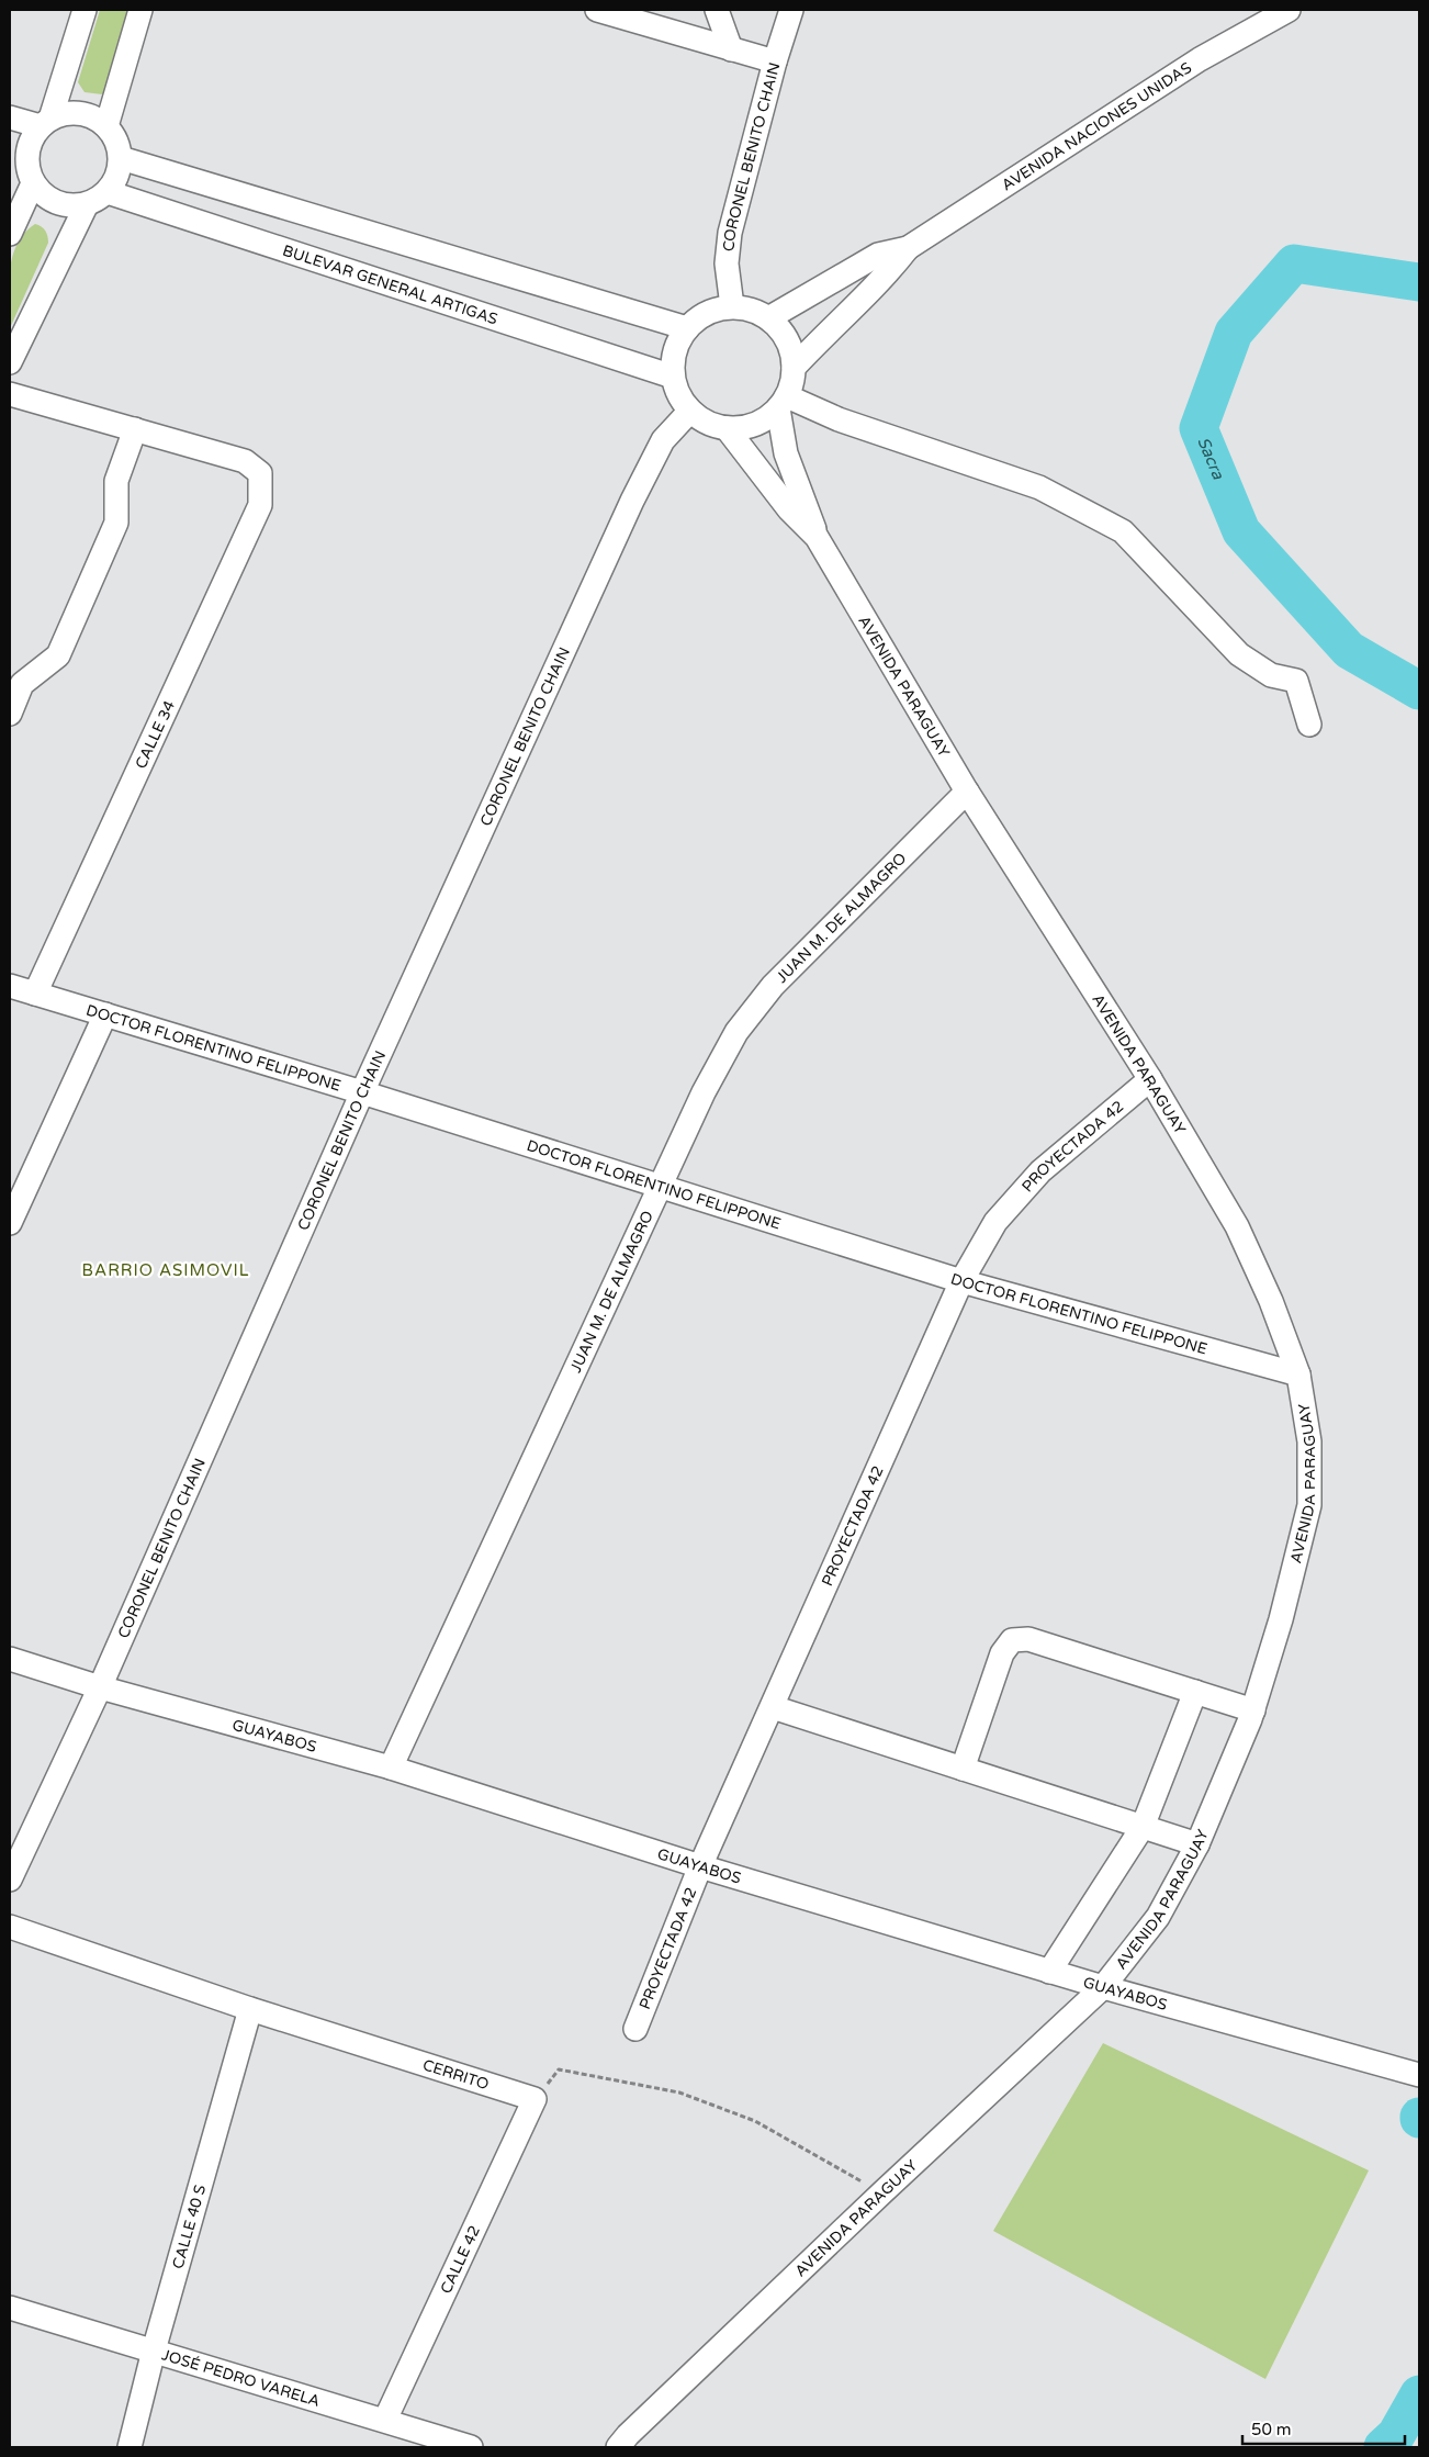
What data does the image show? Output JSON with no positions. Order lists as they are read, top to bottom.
{
  "streets": {
    "street": [
      "AVENIDA NACIONES UNIDAS",
      "CORONEL BENITO CHAIN",
      "BULEVAR GENERAL ARTIGAS",
      "AVENIDA PARAGUAY",
      "CALLE 34",
      "JUAN M. DE ALMAGRO",
      "DOCTOR FLORENTINO FELIPPONE",
      "PROYECTADA 42",
      "GUAYABOS",
      "CERRITO",
      "CALLE 40 S",
      "CALLE 42",
      "JOSÉ PEDRO VARELA"
    ]
  },
  "crossings": [
    ["CORONEL BENITO CHAIN", "BULEVAR GENERAL ARTIGAS"],
    ["CORONEL BENITO CHAIN", "AVENIDA PARAGUAY"],
    ["CORONEL BENITO CHAIN", "DOCTOR FLORENTINO FELIPPONE"],
    ["CORONEL BENITO CHAIN", "GUAYABOS"],
    ["BULEVAR GENERAL ARTIGAS", "AVENIDA PARAGUAY"],
    ["AVENIDA PARAGUAY", "JUAN M. DE ALMAGRO"],
    ["AVENIDA PARAGUAY", "DOCTOR FLORENTINO FELIPPONE"],
    ["AVENIDA PARAGUAY", "PROYECTADA 42"],
    ["AVENIDA PARAGUAY", "GUAYABOS"],
    ["CALLE 34", "DOCTOR FLORENTINO FELIPPONE"],
    ["JUAN M. DE ALMAGRO", "DOCTOR FLORENTINO FELIPPONE"],
    ["JUAN M. DE ALMAGRO", "GUAYABOS"],
    ["DOCTOR FLORENTINO FELIPPONE", "PROYECTADA 42"],
    ["PROYECTADA 42", "GUAYABOS"],
    ["CERRITO", "CALLE 40 S"],
    ["CERRITO", "CALLE 42"],
    ["CALLE 40 S", "JOSÉ PEDRO VARELA"],
    ["CALLE 42", "JOSÉ PEDRO VARELA"]
  ],
  "districts": ["BARRIO ASIMOVIL"],
  "water": ["Sacra"],
  "scale_bar": "50 m"
}
